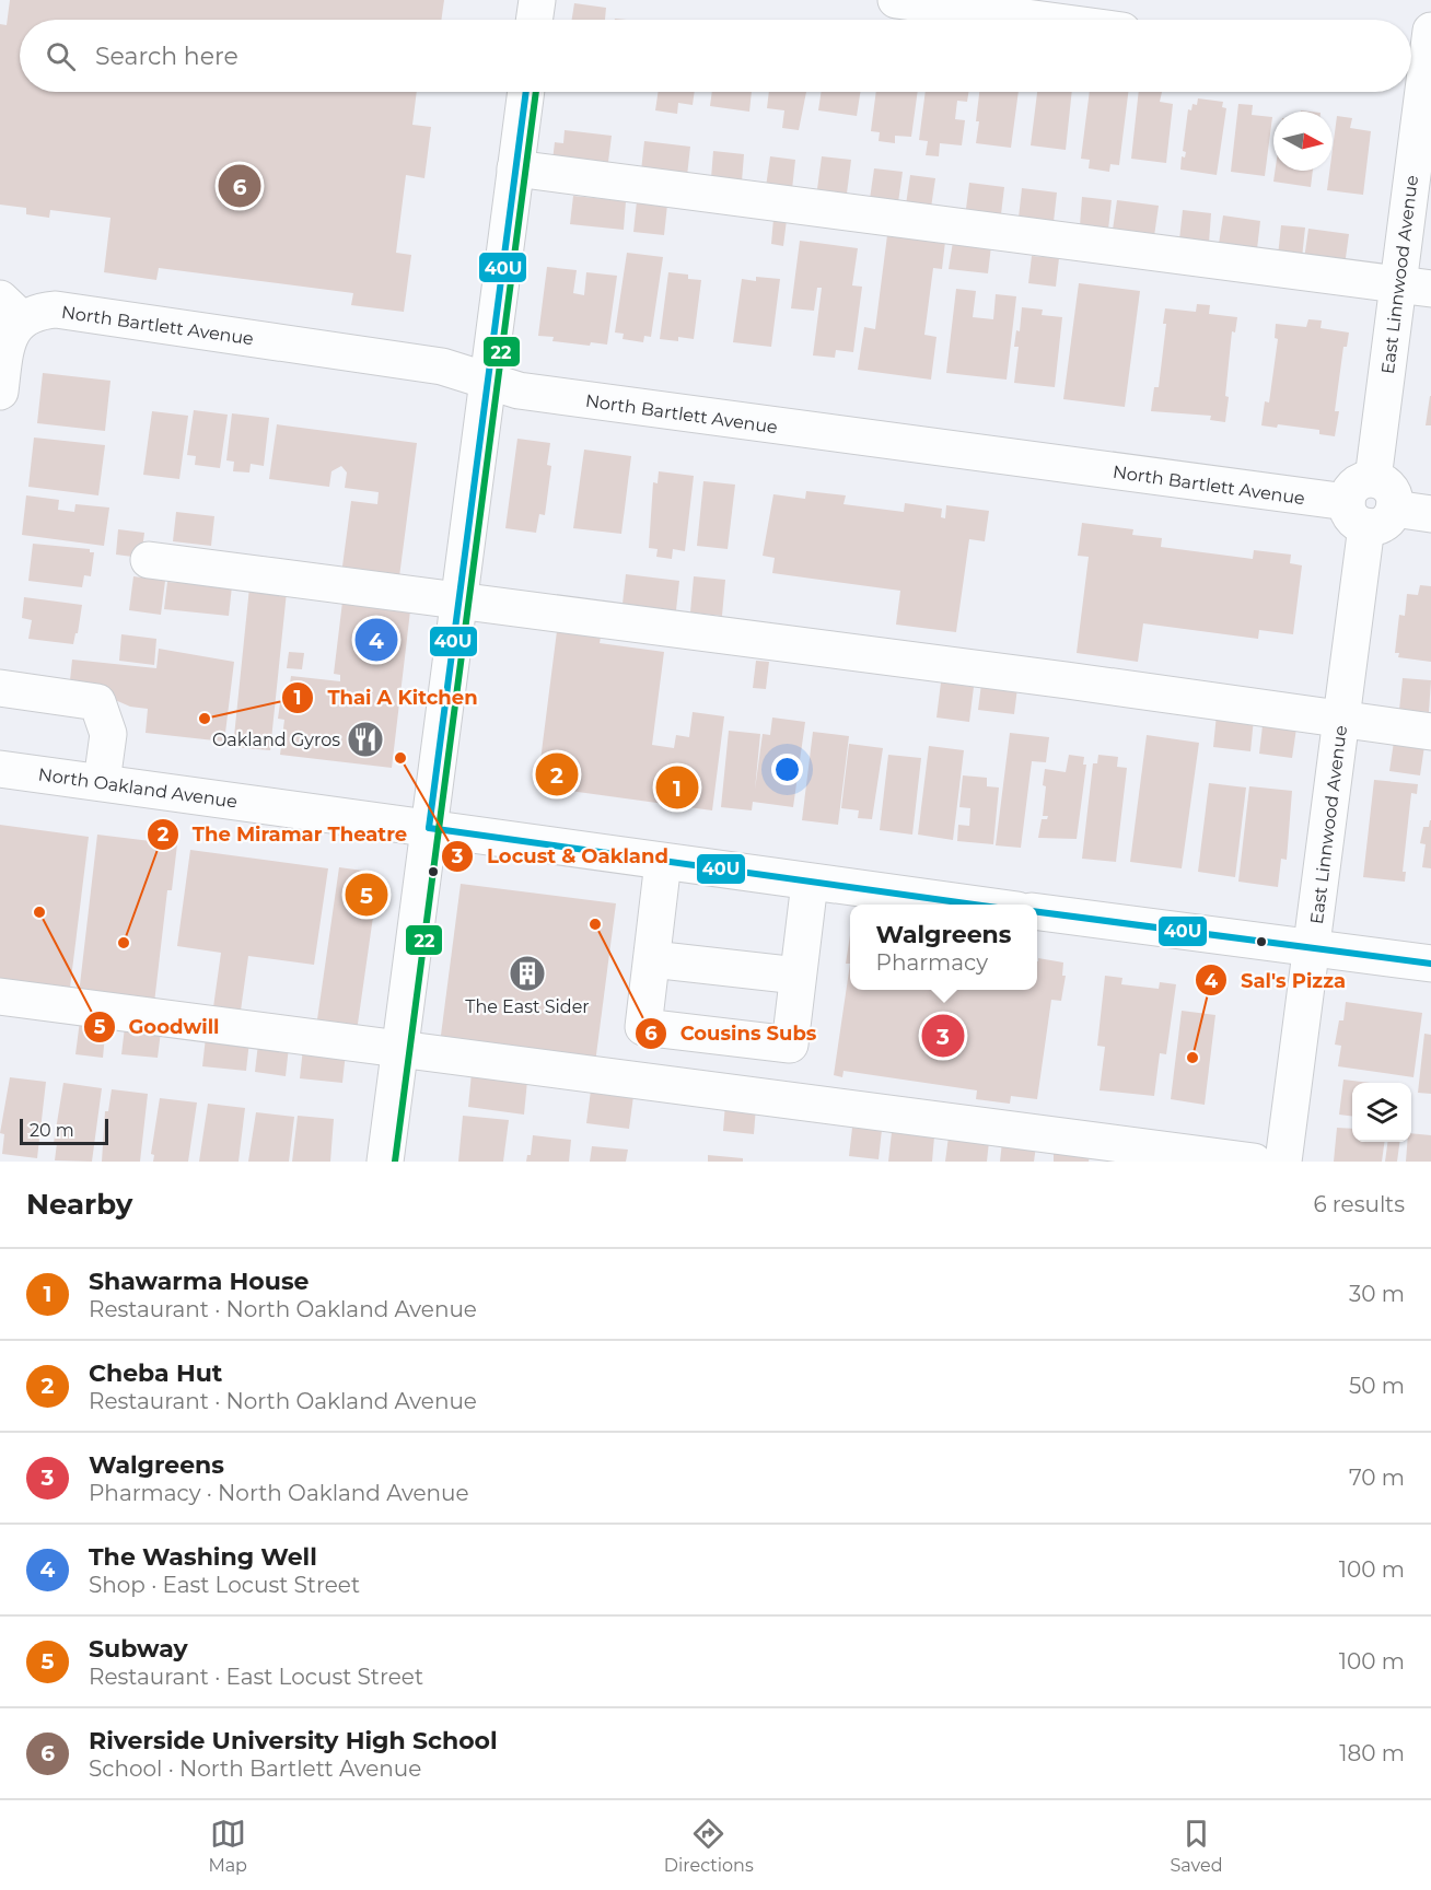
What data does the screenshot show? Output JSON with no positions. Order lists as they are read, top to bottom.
{
  "streets": {
    "street": ["East Linnwood Avenue", "North Bartlett Avenue", "North Oakland Avenue"]
  },
  "crossings": [
    ["East Linnwood Avenue", "North Bartlett Avenue"]
  ],
  "places": {
    "other": [
      "Thai A Kitchen",
      "Locust & Oakland",
      "Goodwill",
      "Cousins Subs",
      "The Miramar Theatre",
      "Sal's Pizza"
    ],
    "restaurant": ["Oakland Gyros"],
    "building": ["The East Sider"]
  },
  "lines": ["transit line 40U", "transit line 22"],
  "scale_bar": "20 m",
  "north": "right",
  "page": {
    "search": "Search here",
    "pins": [
      "6",
      "4",
      "2",
      "1",
      "5",
      "3"
    ],
    "popup": ["Walgreens", "Pharmacy"],
    "scale": "20 m",
    "heading": ["Nearby", "6 results"],
    "list": [
      {
        "mark": "1",
        "name": "Shawarma House",
        "note": "Restaurant · North Oakland Avenue",
        "value": "30 m"
      },
      {
        "mark": "2",
        "name": "Cheba Hut",
        "note": "Restaurant · North Oakland Avenue",
        "value": "50 m"
      },
      {
        "mark": "3",
        "name": "Walgreens",
        "note": "Pharmacy · North Oakland Avenue",
        "value": "70 m"
      },
      {
        "mark": "4",
        "name": "The Washing Well",
        "note": "Shop · East Locust Street",
        "value": "100 m"
      },
      {
        "mark": "5",
        "name": "Subway",
        "note": "Restaurant · East Locust Street",
        "value": "100 m"
      },
      {
        "mark": "6",
        "name": "Riverside University High School",
        "note": "School · North Bartlett Avenue",
        "value": "180 m"
      }
    ],
    "nav": ["Map", "Directions", "Saved"]
  }
}
